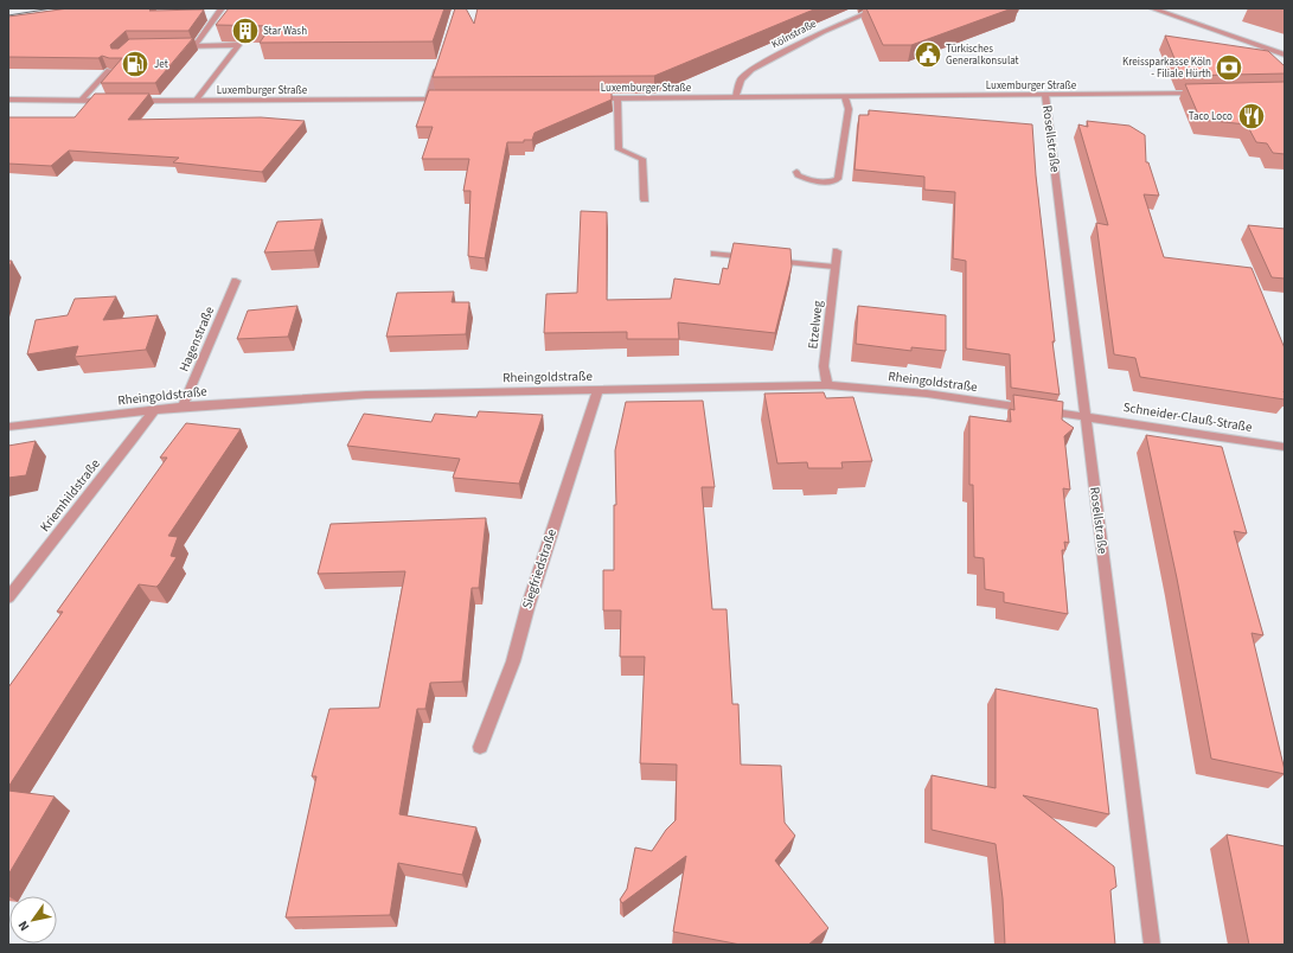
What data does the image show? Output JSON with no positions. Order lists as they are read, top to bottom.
{
  "streets": {
    "street": [
      "Kölnstraße",
      "Luxemburger Straße",
      "Rosellstraße",
      "Etzelweg",
      "Hagenstraße",
      "Rheingoldstraße",
      "Schneider-Clauß-Straße",
      "Kriemhildstraße",
      "Siegfriedstraße"
    ]
  },
  "crossings": [
    ["Kölnstraße", "Luxemburger Straße"],
    ["Luxemburger Straße", "Rosellstraße"],
    ["Rosellstraße", "Rheingoldstraße"],
    ["Rosellstraße", "Schneider-Clauß-Straße"],
    ["Etzelweg", "Rheingoldstraße"],
    ["Hagenstraße", "Rheingoldstraße"],
    ["Rheingoldstraße", "Schneider-Clauß-Straße"],
    ["Rheingoldstraße", "Kriemhildstraße"],
    ["Rheingoldstraße", "Siegfriedstraße"]
  ],
  "places": {
    "building": ["Star Wash"],
    "public building": ["Türkisches Generalkonsulat"],
    "fuel station": ["Jet"],
    "bank": ["Kreissparkasse Köln - Filiale Hürth"],
    "restaurant": ["Taco Loco"]
  },
  "north": "bottom left"
}
